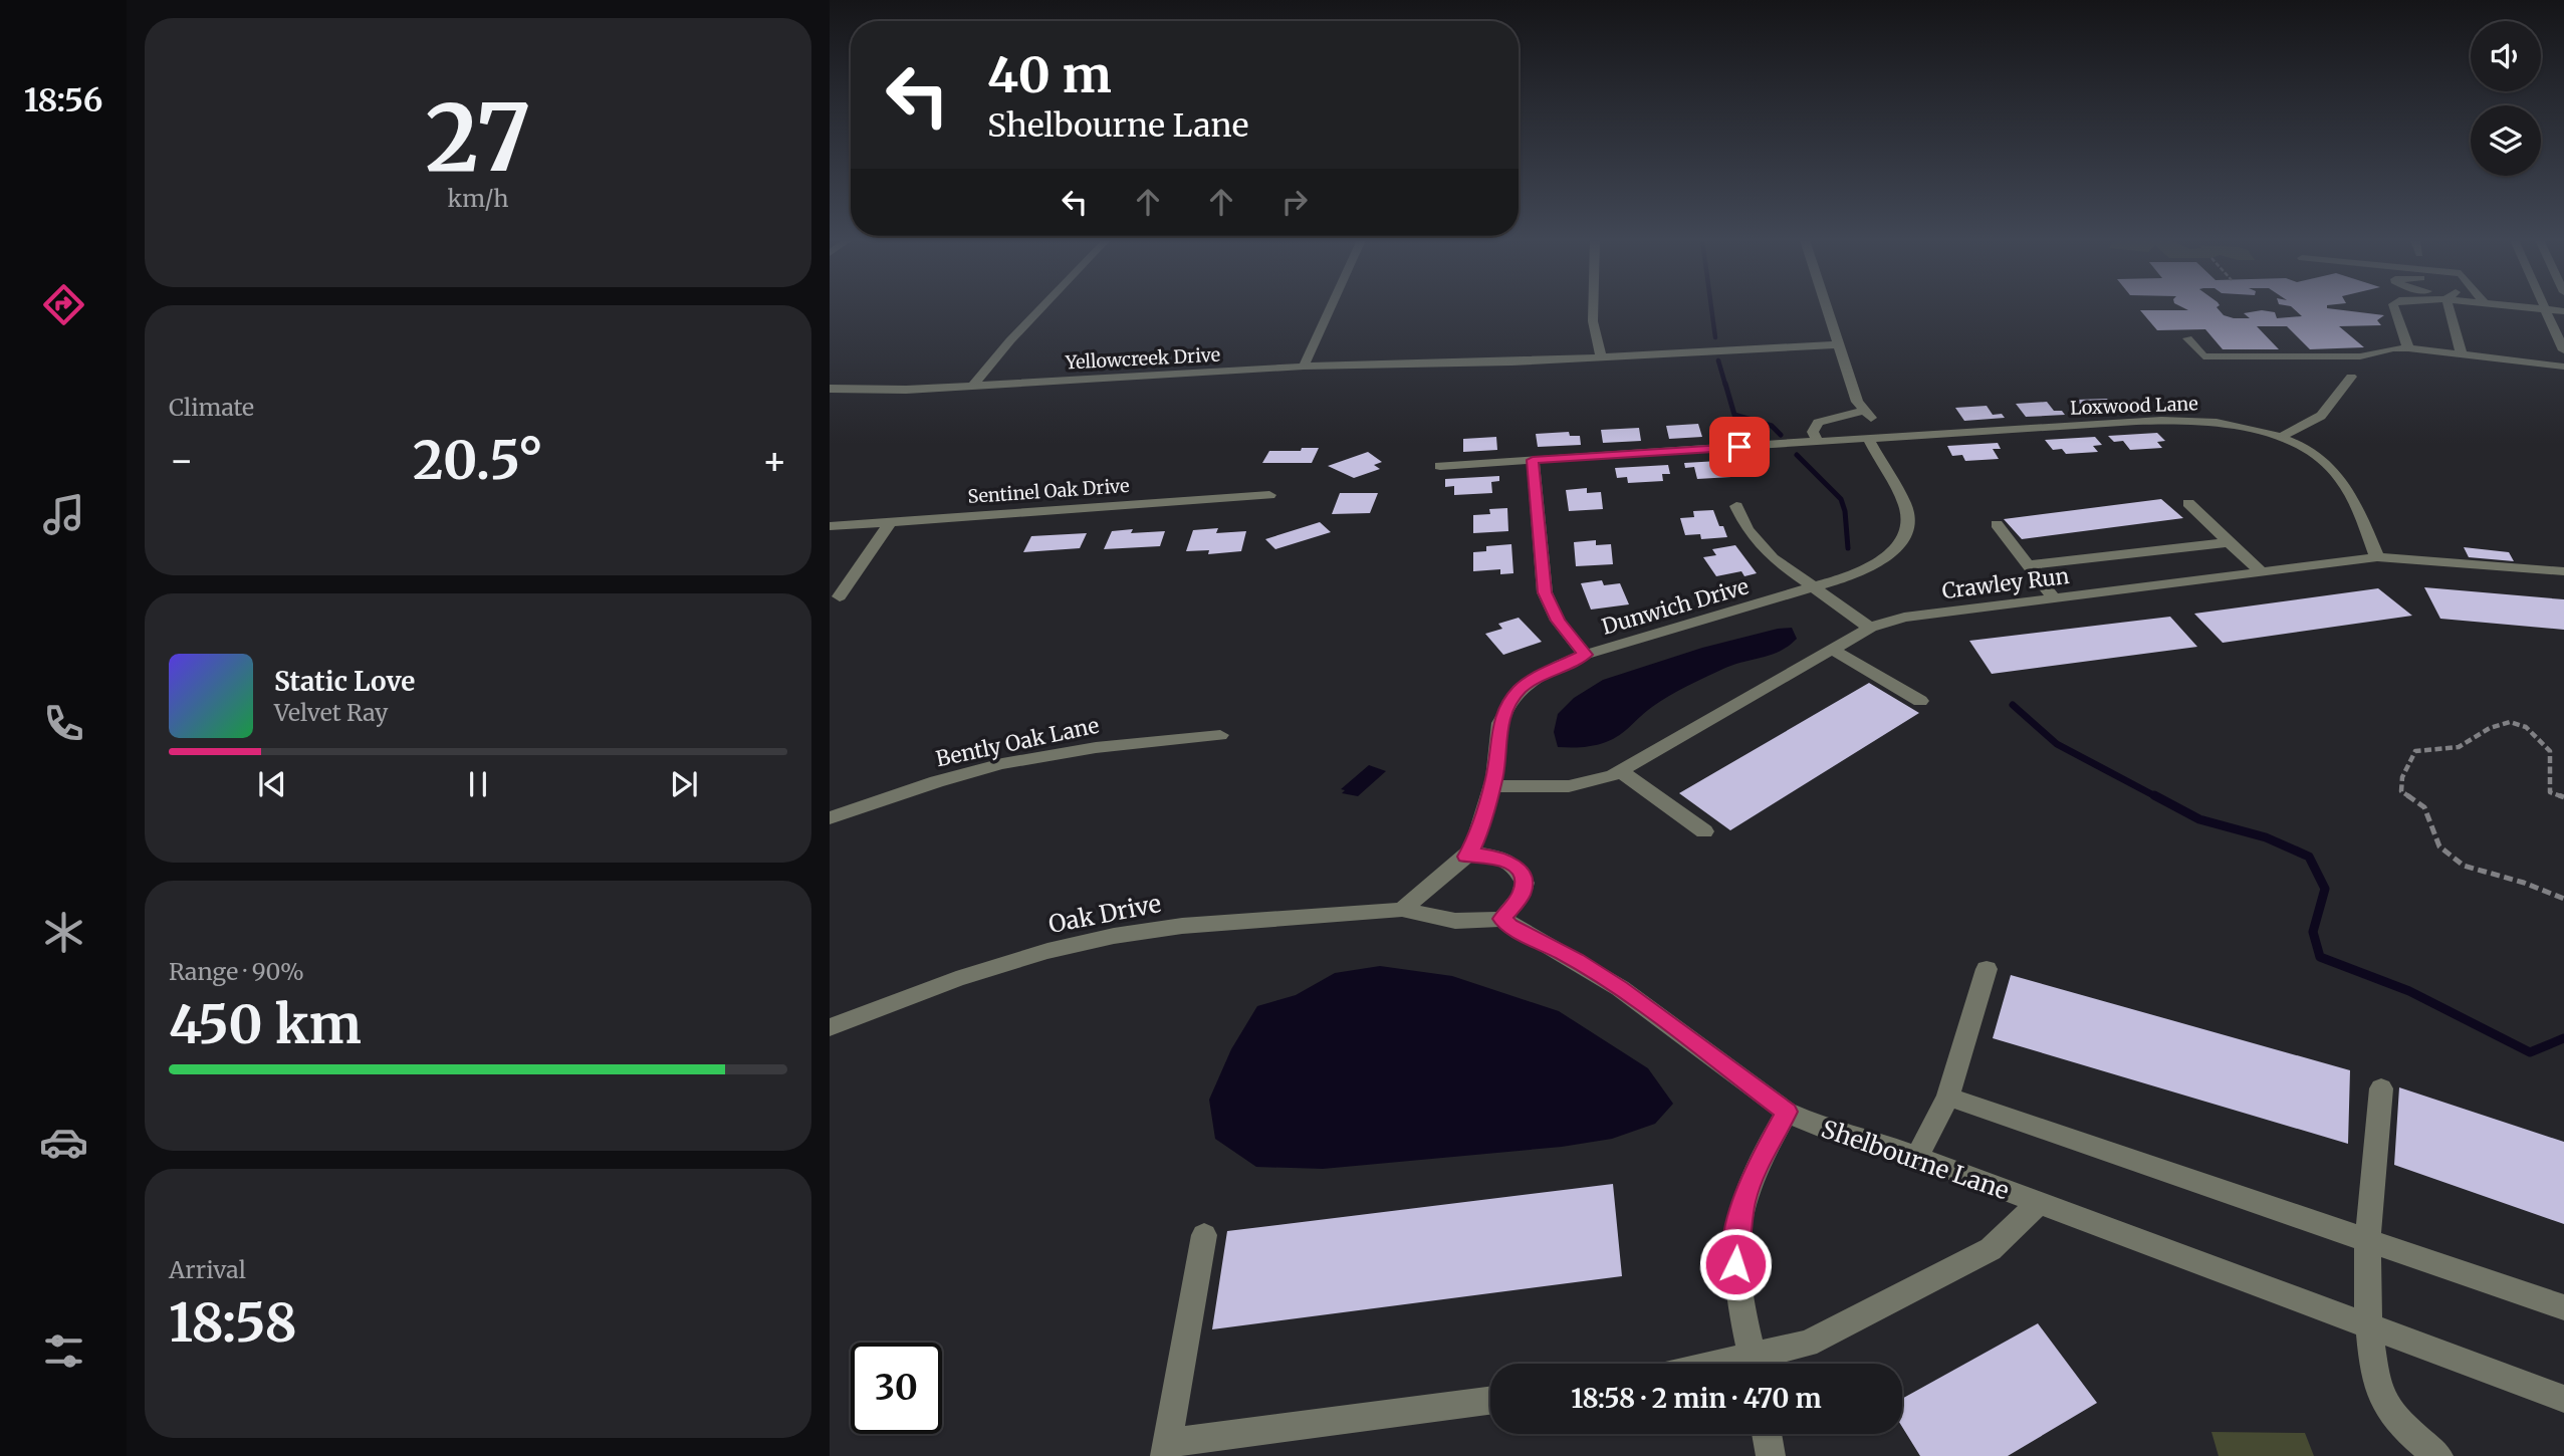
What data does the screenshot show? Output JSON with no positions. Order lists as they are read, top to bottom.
{
  "streets": {
    "street": [
      "Yellowcreek Drive",
      "Loxwood Lane",
      "Sentinel Oak Drive",
      "Crawley Run",
      "Dunwich Drive",
      "Bently Oak Lane",
      "Oak Drive",
      "Shelbourne Lane"
    ]
  },
  "crossings": [
    ["Loxwood Lane", "Crawley Run"],
    ["Loxwood Lane", "Dunwich Drive"],
    ["Crawley Run", "Dunwich Drive"],
    ["Oak Drive", "Shelbourne Lane"]
  ],
  "page": {
    "tabs": "18:56",
    "tile": [
      ["27", "km/h"],
      "Climate",
      ["Range · 90%", "450 km"],
      ["Arrival", "18:58"]
    ],
    "turn": ["40 m", "Shelbourne Lane"],
    "heat": ["−", "20.5°", "+"],
    "song": ["Static Love", "Velvet Ray"],
    "limit": "30",
    "trip": "18:58 · 2 min · 470 m"
  }
}
